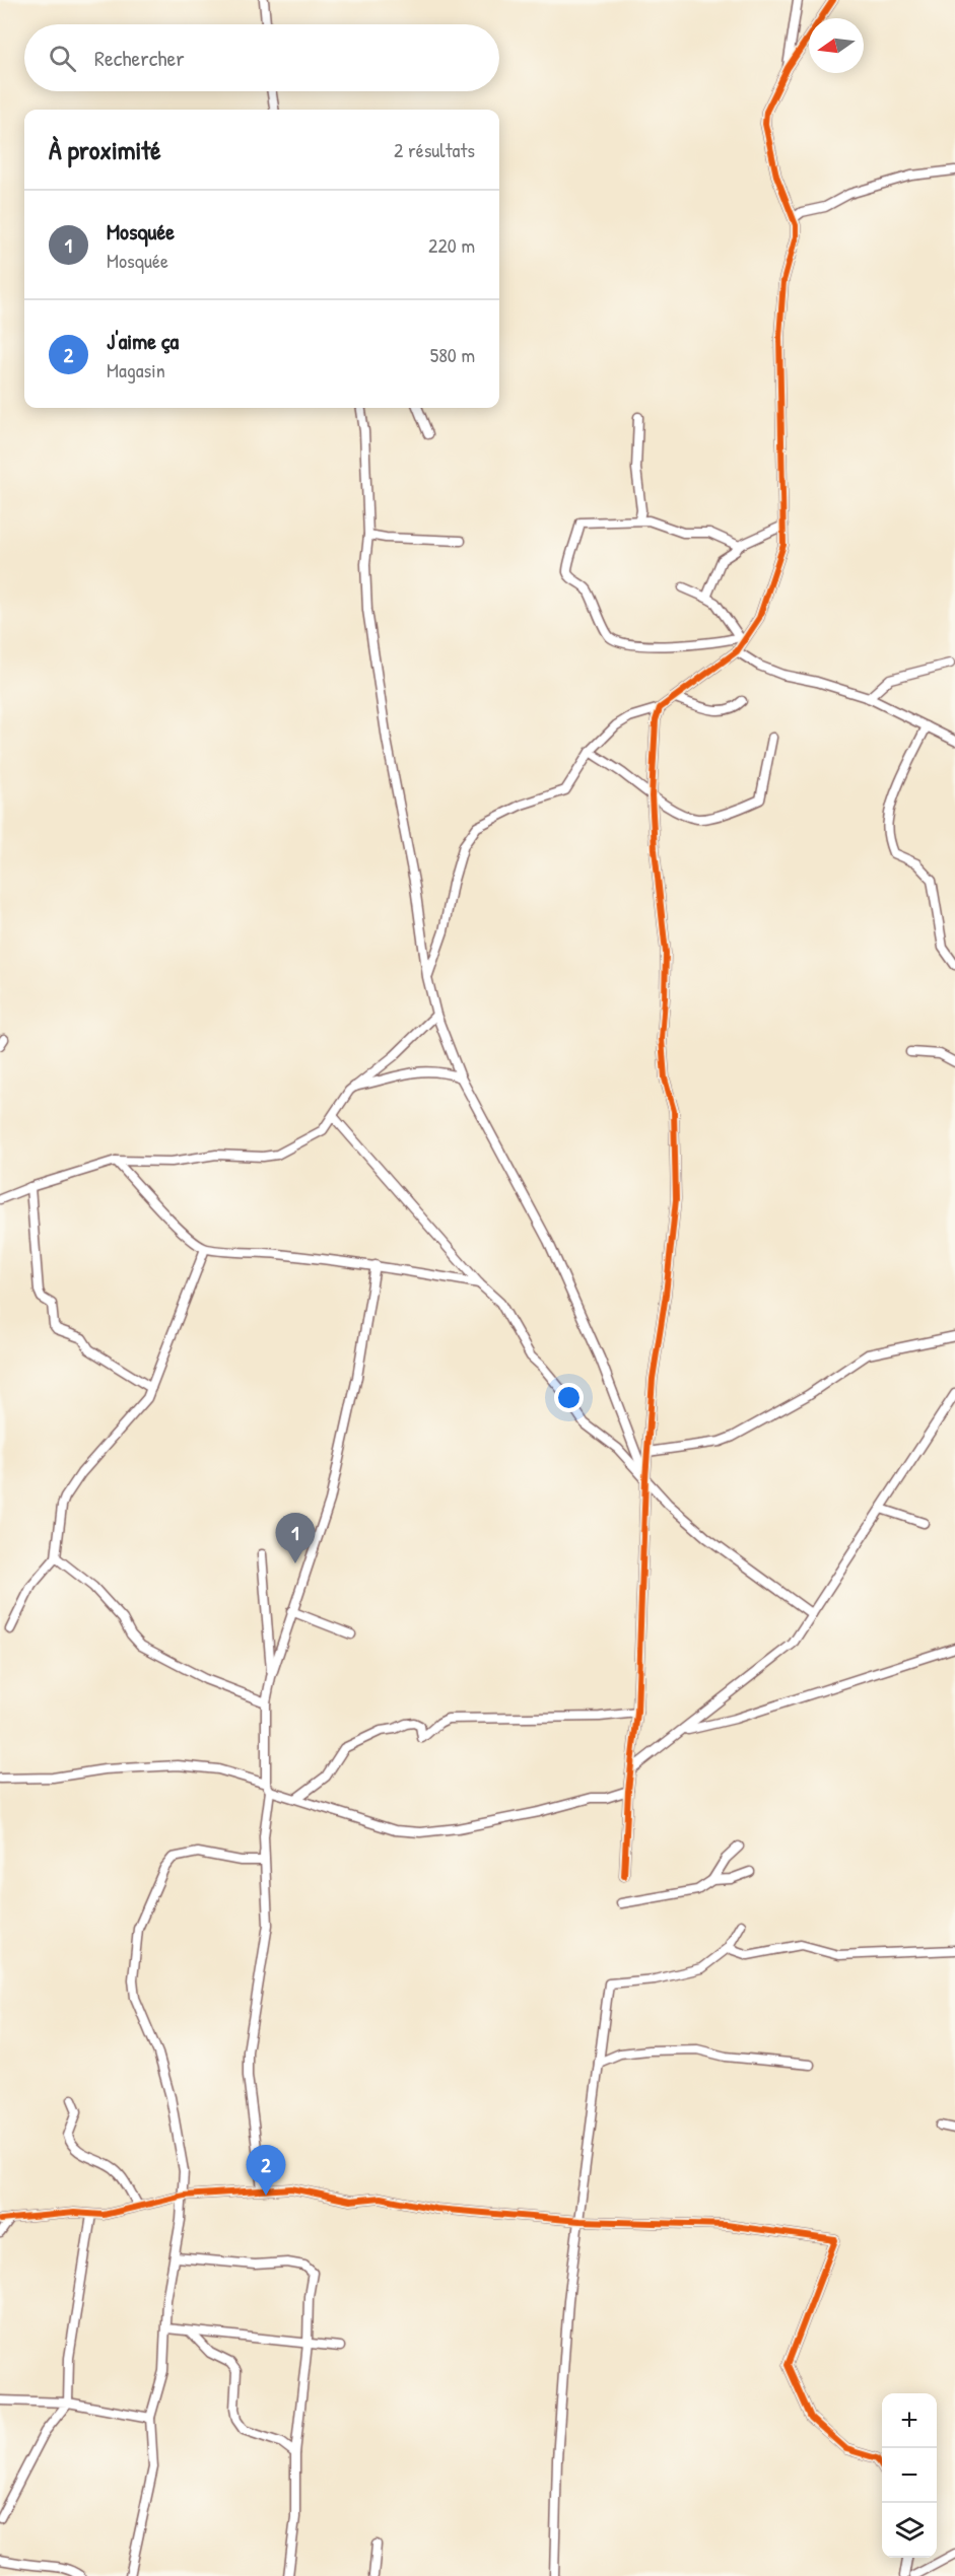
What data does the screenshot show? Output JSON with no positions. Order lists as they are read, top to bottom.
{
  "north": "left",
  "page": {
    "search": "Rechercher",
    "heading": ["À proximité", "2 résultats"],
    "list": [
      {
        "mark": "1",
        "name": "Mosquée",
        "note": "Mosquée",
        "value": "220 m"
      },
      {
        "mark": "2",
        "name": "J'aime ça",
        "note": "Magasin",
        "value": "580 m"
      }
    ],
    "pins": ["1", "2"],
    "map_buttons": ["+", "−"]
  }
}
